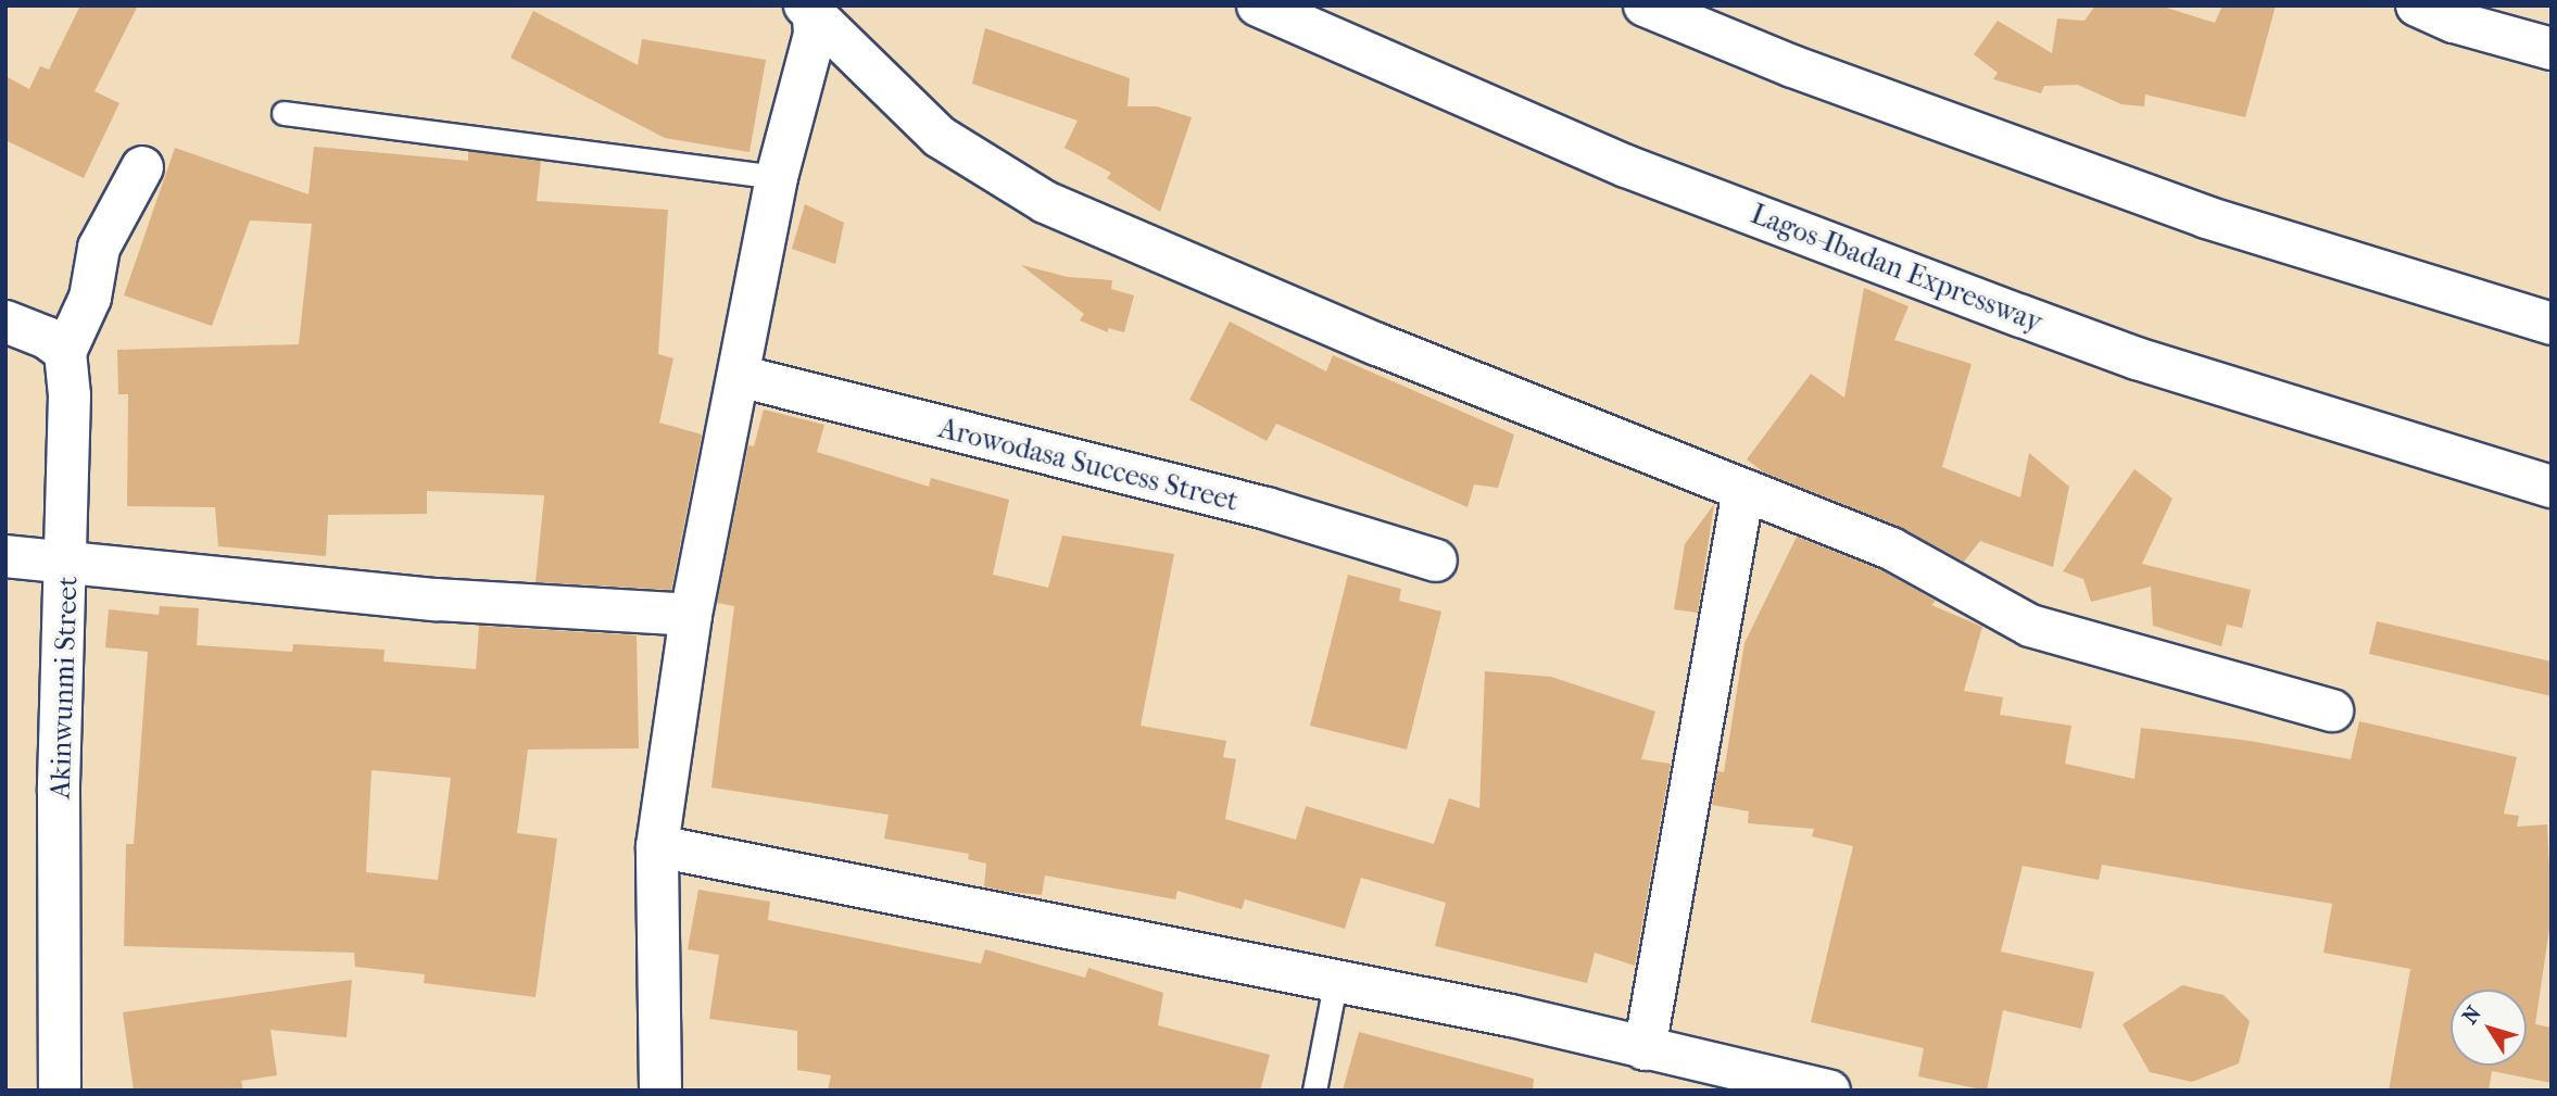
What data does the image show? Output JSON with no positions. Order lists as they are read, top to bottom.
{
  "streets": {
    "main road": ["Lagos-Ibadan Expressway", "Arowodasa Success Street", "Akinwunmi Street"]
  },
  "north": "top left"
}
